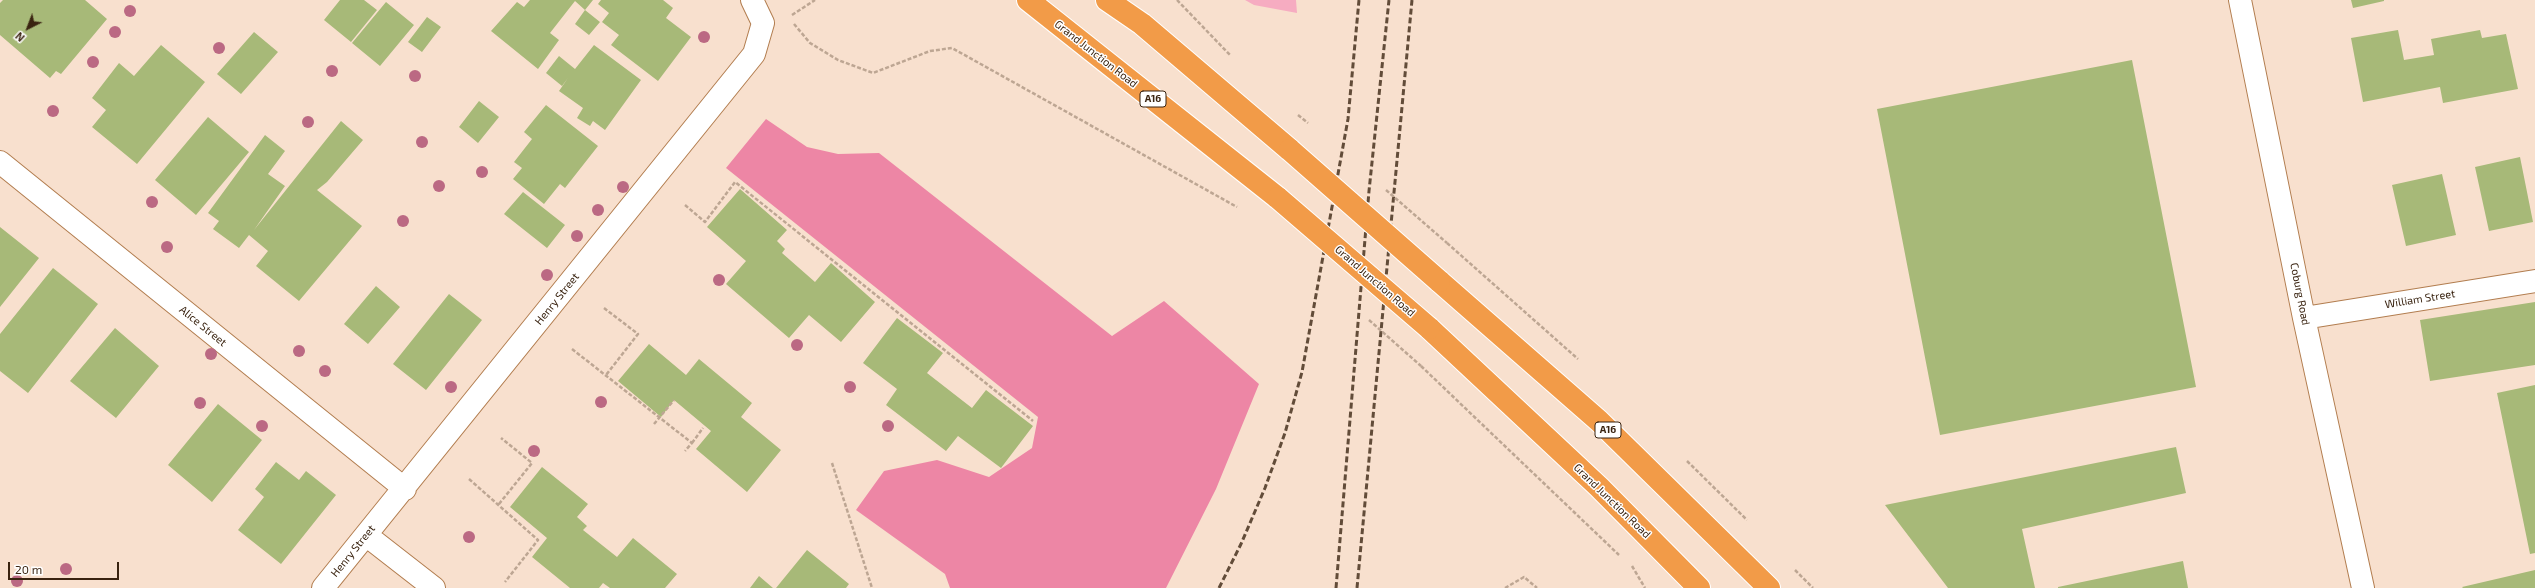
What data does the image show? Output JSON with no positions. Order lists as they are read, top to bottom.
{
  "streets": {
    "highway": ["Grand Junction Road", "A16"],
    "street": [
      "Coburg Road",
      "Henry Street",
      "William Street",
      "Alice Street"
    ]
  },
  "crossings": [
    ["Coburg Road", "William Street"],
    ["Henry Street", "Alice Street"]
  ],
  "scale_bar": "20 m",
  "north": "bottom left"
}
